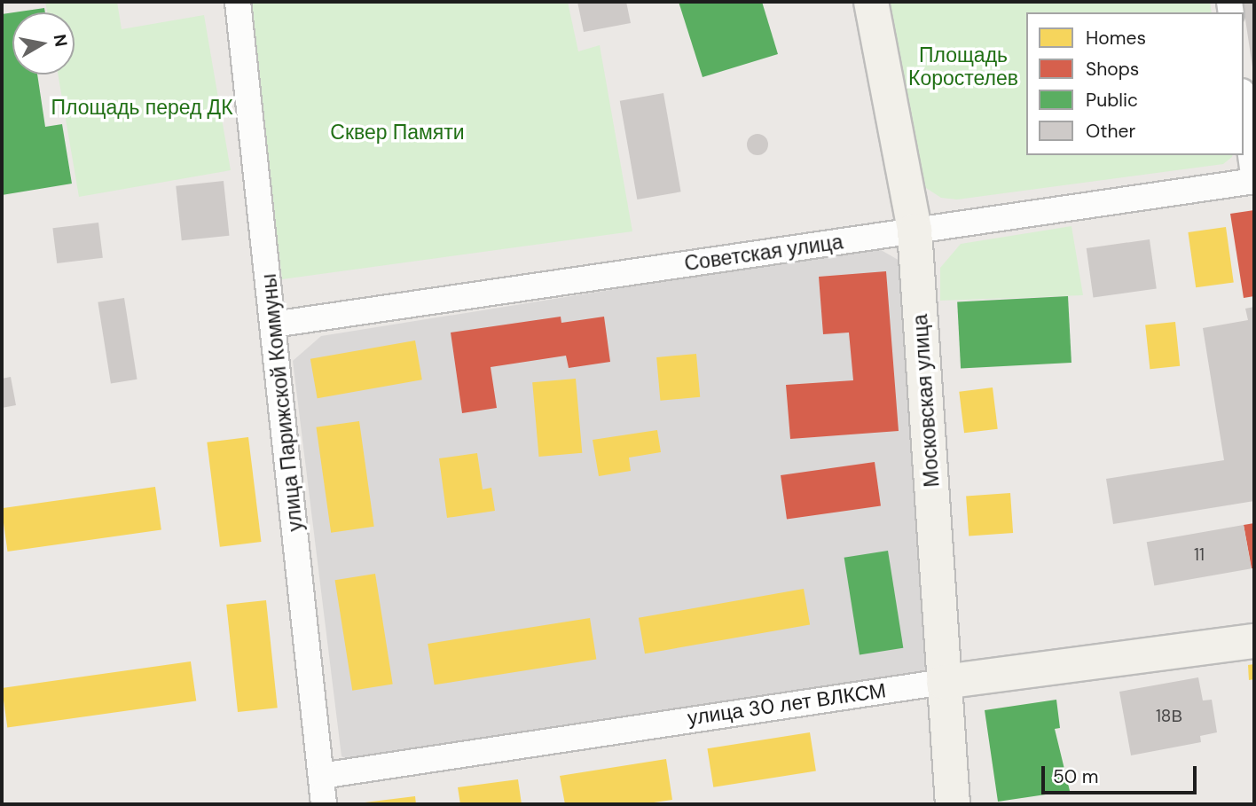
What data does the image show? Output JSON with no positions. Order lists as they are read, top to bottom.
{
  "streets": {
    "street": [
      "Советская улица",
      "Московская улица",
      "улица Парижской Коммуны",
      "улица 30 лет ВЛКСМ"
    ]
  },
  "crossings": [
    ["Советская улица", "Московская улица"],
    ["Советская улица", "улица Парижской Коммуны"],
    ["Московская улица", "улица 30 лет ВЛКСМ"],
    ["улица Парижской Коммуны", "улица 30 лет ВЛКСМ"]
  ],
  "parks": ["Площадь Коростелев", "Площадь перед ДК", "Сквер Памяти"],
  "house_numbers": ["11", "18В"],
  "legend": [
    "Homes",
    "Shops",
    "Public",
    "Other"
  ],
  "scale_bar": "50 m",
  "north": "right"
}
